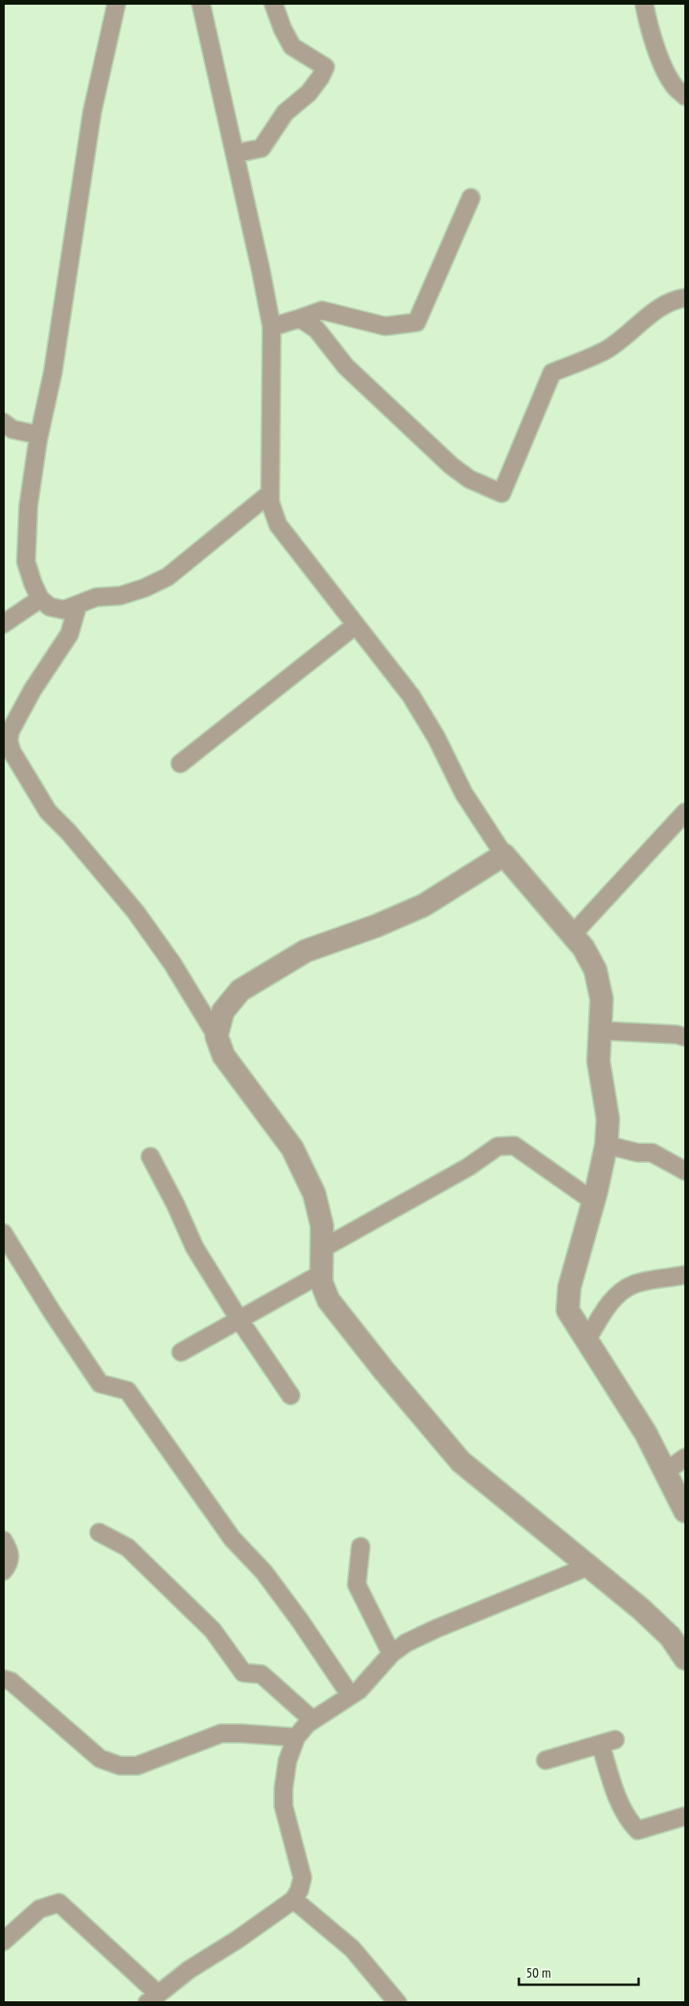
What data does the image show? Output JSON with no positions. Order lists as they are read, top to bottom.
{
  "scale_bar": "50 m"
}
